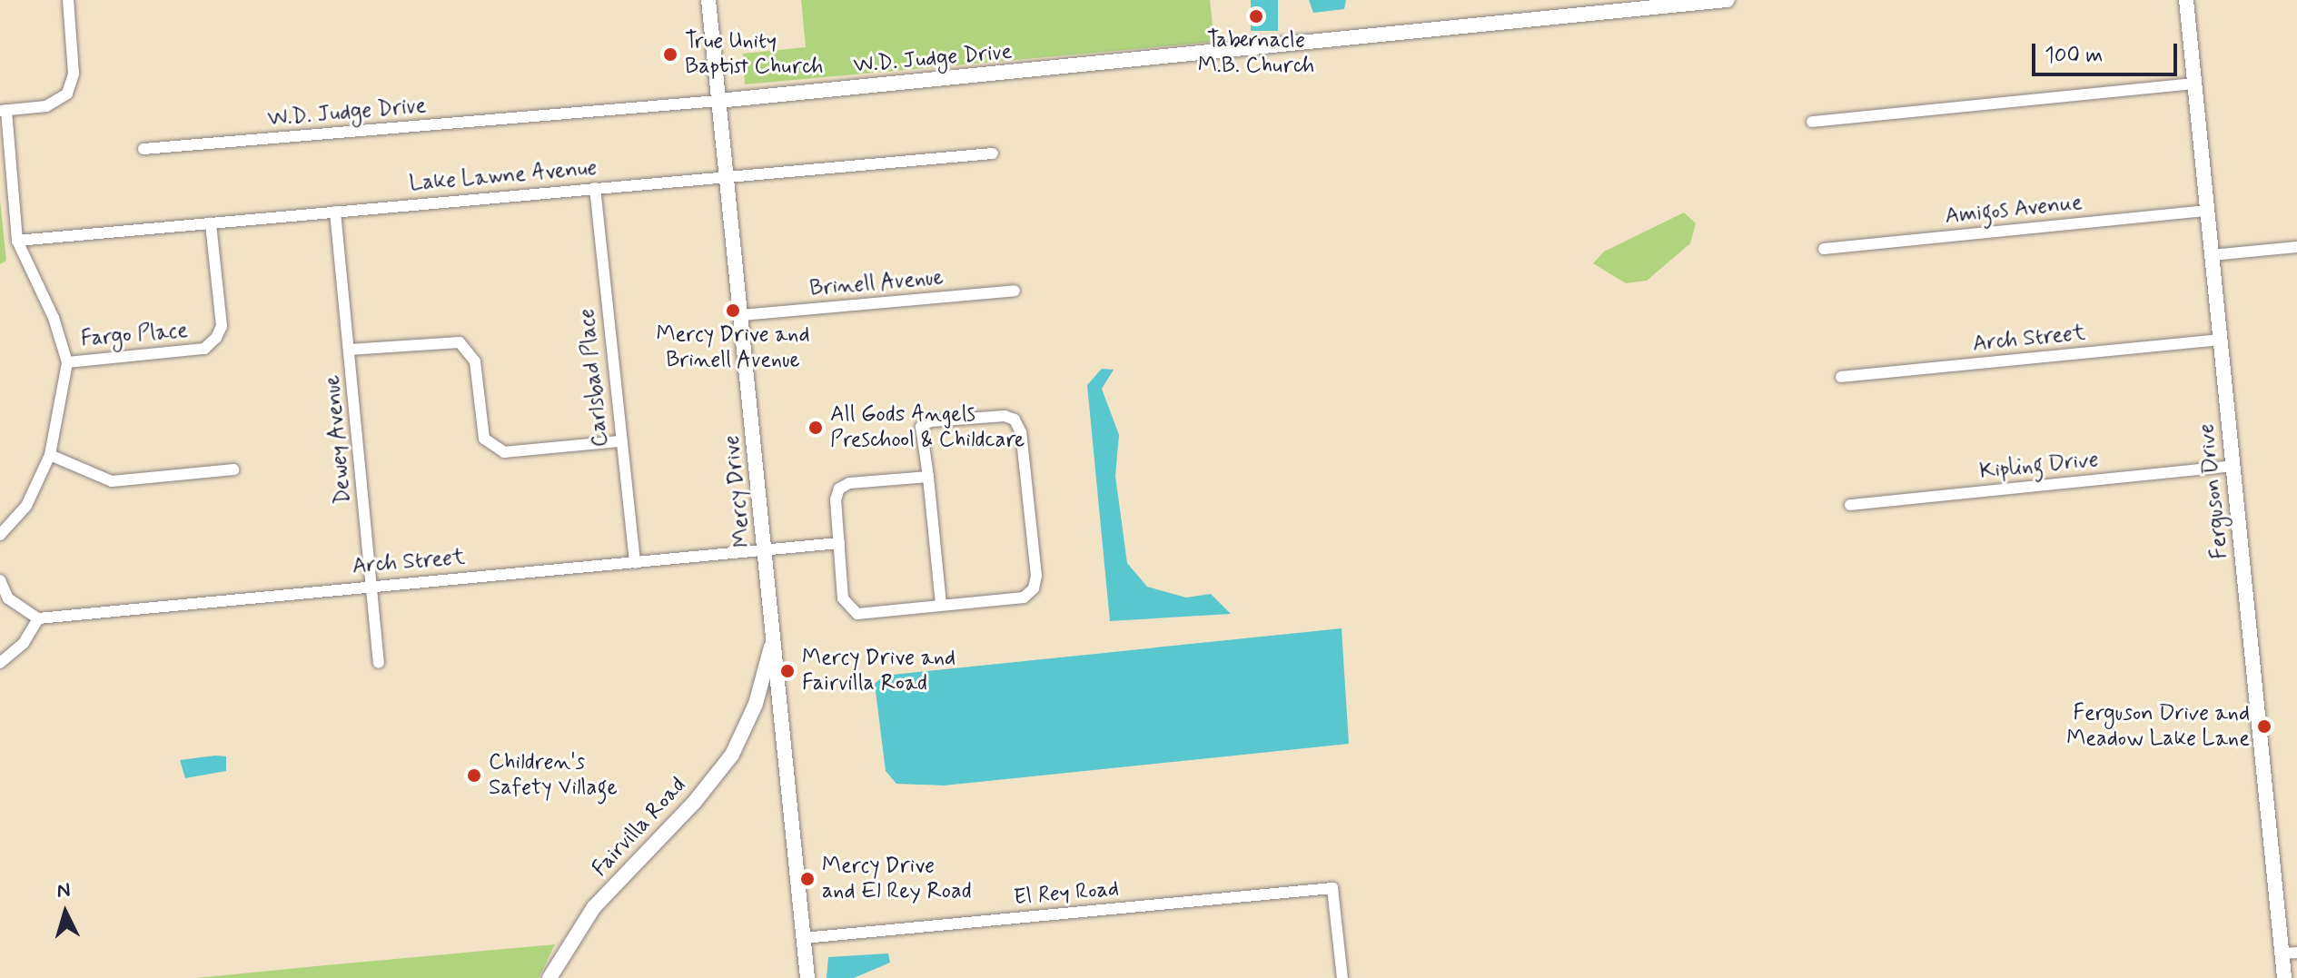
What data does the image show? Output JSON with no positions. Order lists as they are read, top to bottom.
{
  "streets": {
    "street": [
      "W.D. Judge Drive",
      "Lake Lawne Avenue",
      "Amigos Avenue",
      "Brinell Avenue",
      "Fargo Place",
      "Arch Street",
      "Carlsbad Place",
      "Dewey Avenue",
      "Kipling Drive",
      "Mercy Drive",
      "Ferguson Drive",
      "Fairvilla Road",
      "El Rey Road"
    ]
  },
  "crossings": [
    ["W.D. Judge Drive", "Mercy Drive"],
    ["Lake Lawne Avenue", "Fargo Place"],
    ["Lake Lawne Avenue", "Carlsbad Place"],
    ["Lake Lawne Avenue", "Dewey Avenue"],
    ["Lake Lawne Avenue", "Mercy Drive"],
    ["Amigos Avenue", "Ferguson Drive"],
    ["Brinell Avenue", "Mercy Drive"],
    ["Arch Street", "Carlsbad Place"],
    ["Arch Street", "Dewey Avenue"],
    ["Arch Street", "Mercy Drive"],
    ["Arch Street", "Ferguson Drive"],
    ["Kipling Drive", "Ferguson Drive"],
    ["Mercy Drive", "Fairvilla Road"],
    ["Mercy Drive", "El Rey Road"]
  ],
  "places": [
    "Tabernacle M.B. Church",
    "True Unity Baptist Church",
    "Mercy Drive and Brinell Avenue",
    "All Gods Angels Preschool & Childcare",
    "Mercy Drive and Fairvilla Road",
    "Ferguson Drive and Meadow Lake Lane",
    "Children's Safety Village",
    "Mercy Drive and El Rey Road"
  ],
  "scale_bar": "100 m",
  "north": "top"
}
